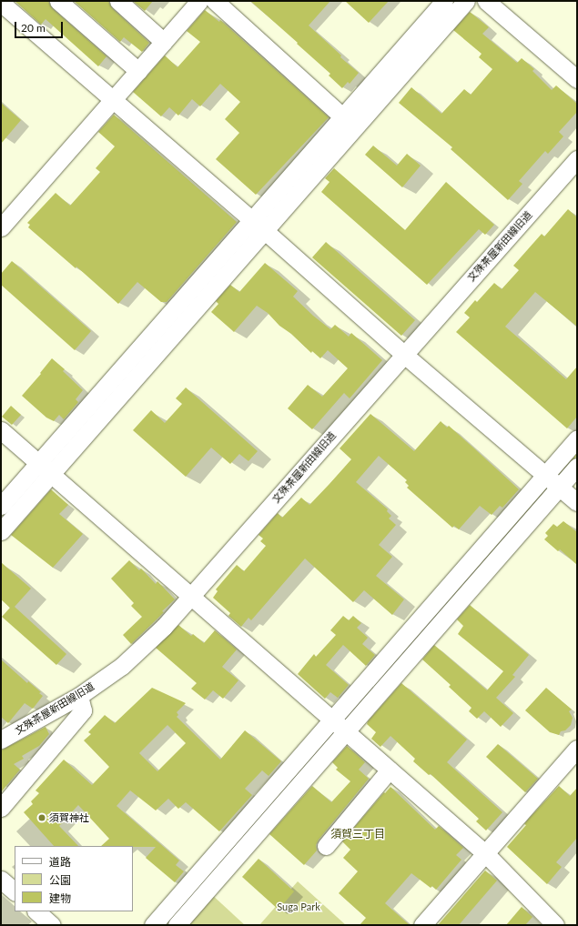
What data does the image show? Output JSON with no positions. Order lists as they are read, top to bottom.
{
  "streets": {
    "street": ["文殊茶屋新田線旧道"]
  },
  "districts": ["須賀三丁目"],
  "parks": ["Suga Park"],
  "places": ["須賀神社"],
  "legend": ["道路", "公園", "建物"],
  "scale_bar": "20 m"
}
